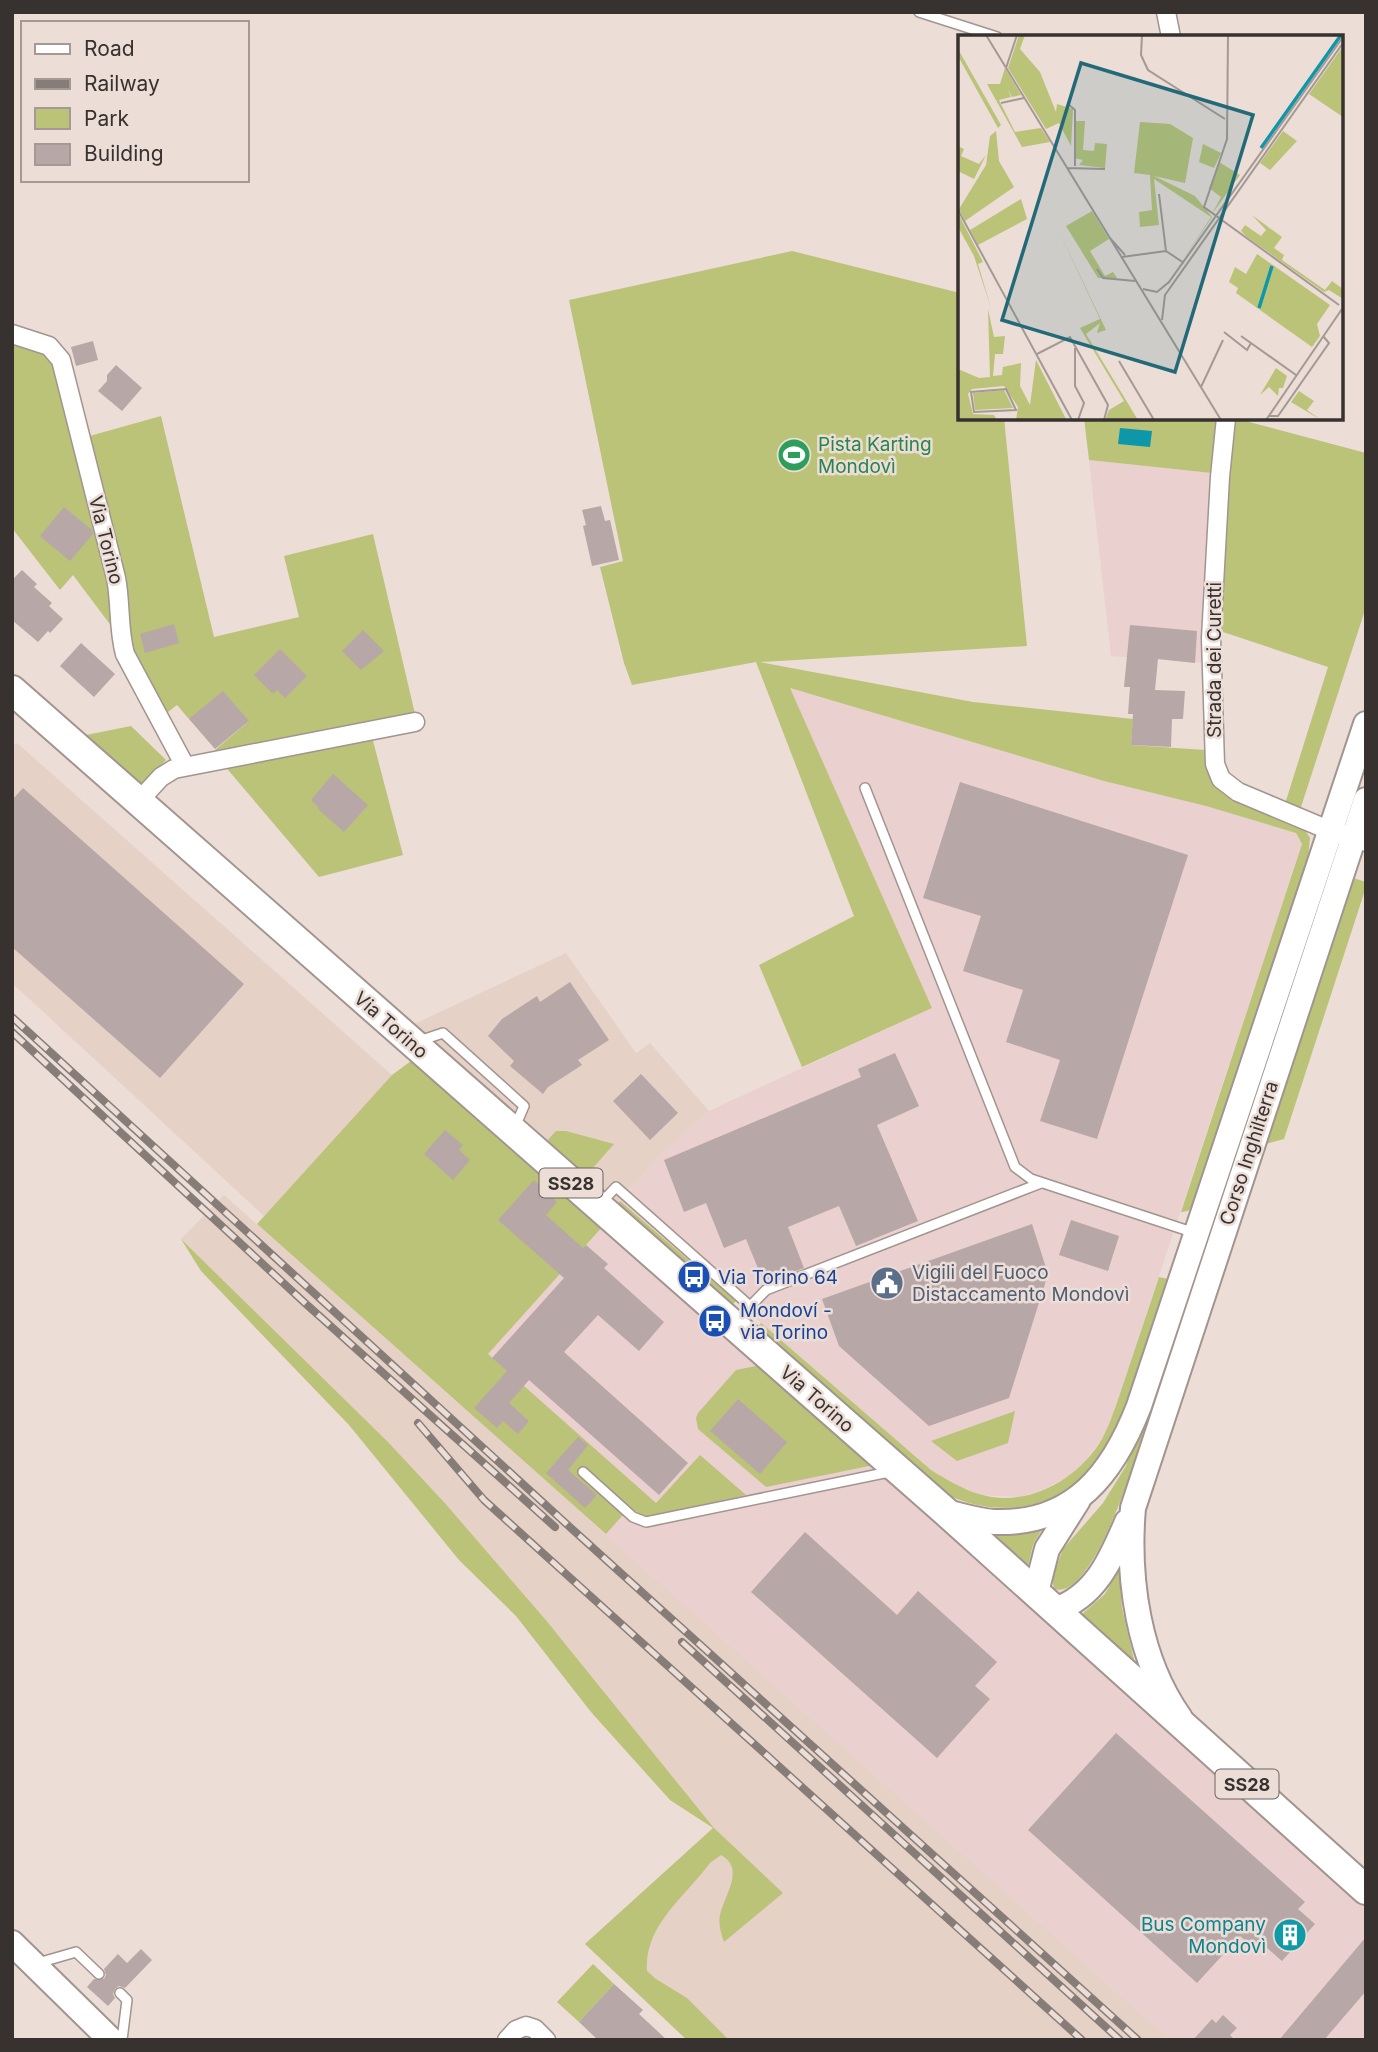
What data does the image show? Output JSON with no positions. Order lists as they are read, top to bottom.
{
  "streets": {
    "main road": ["Via Torino", "SS28"],
    "street": ["Strada dei Curetti", "Corso Inghilterra"]
  },
  "crossings": [
    ["Via Torino", "Corso Inghilterra"],
    ["Strada dei Curetti", "Corso Inghilterra"]
  ],
  "places": {
    "sports": ["Pista Karting Mondovì"],
    "bus stop": ["Via Torino 64", "Mondoví - via Torino"],
    "public building": ["Vigili del Fuoco Distaccamento Mondovì"],
    "building": ["Bus Company Mondovì"]
  },
  "legend": [
    "Road",
    "Railway",
    "Park",
    "Building"
  ]
}
